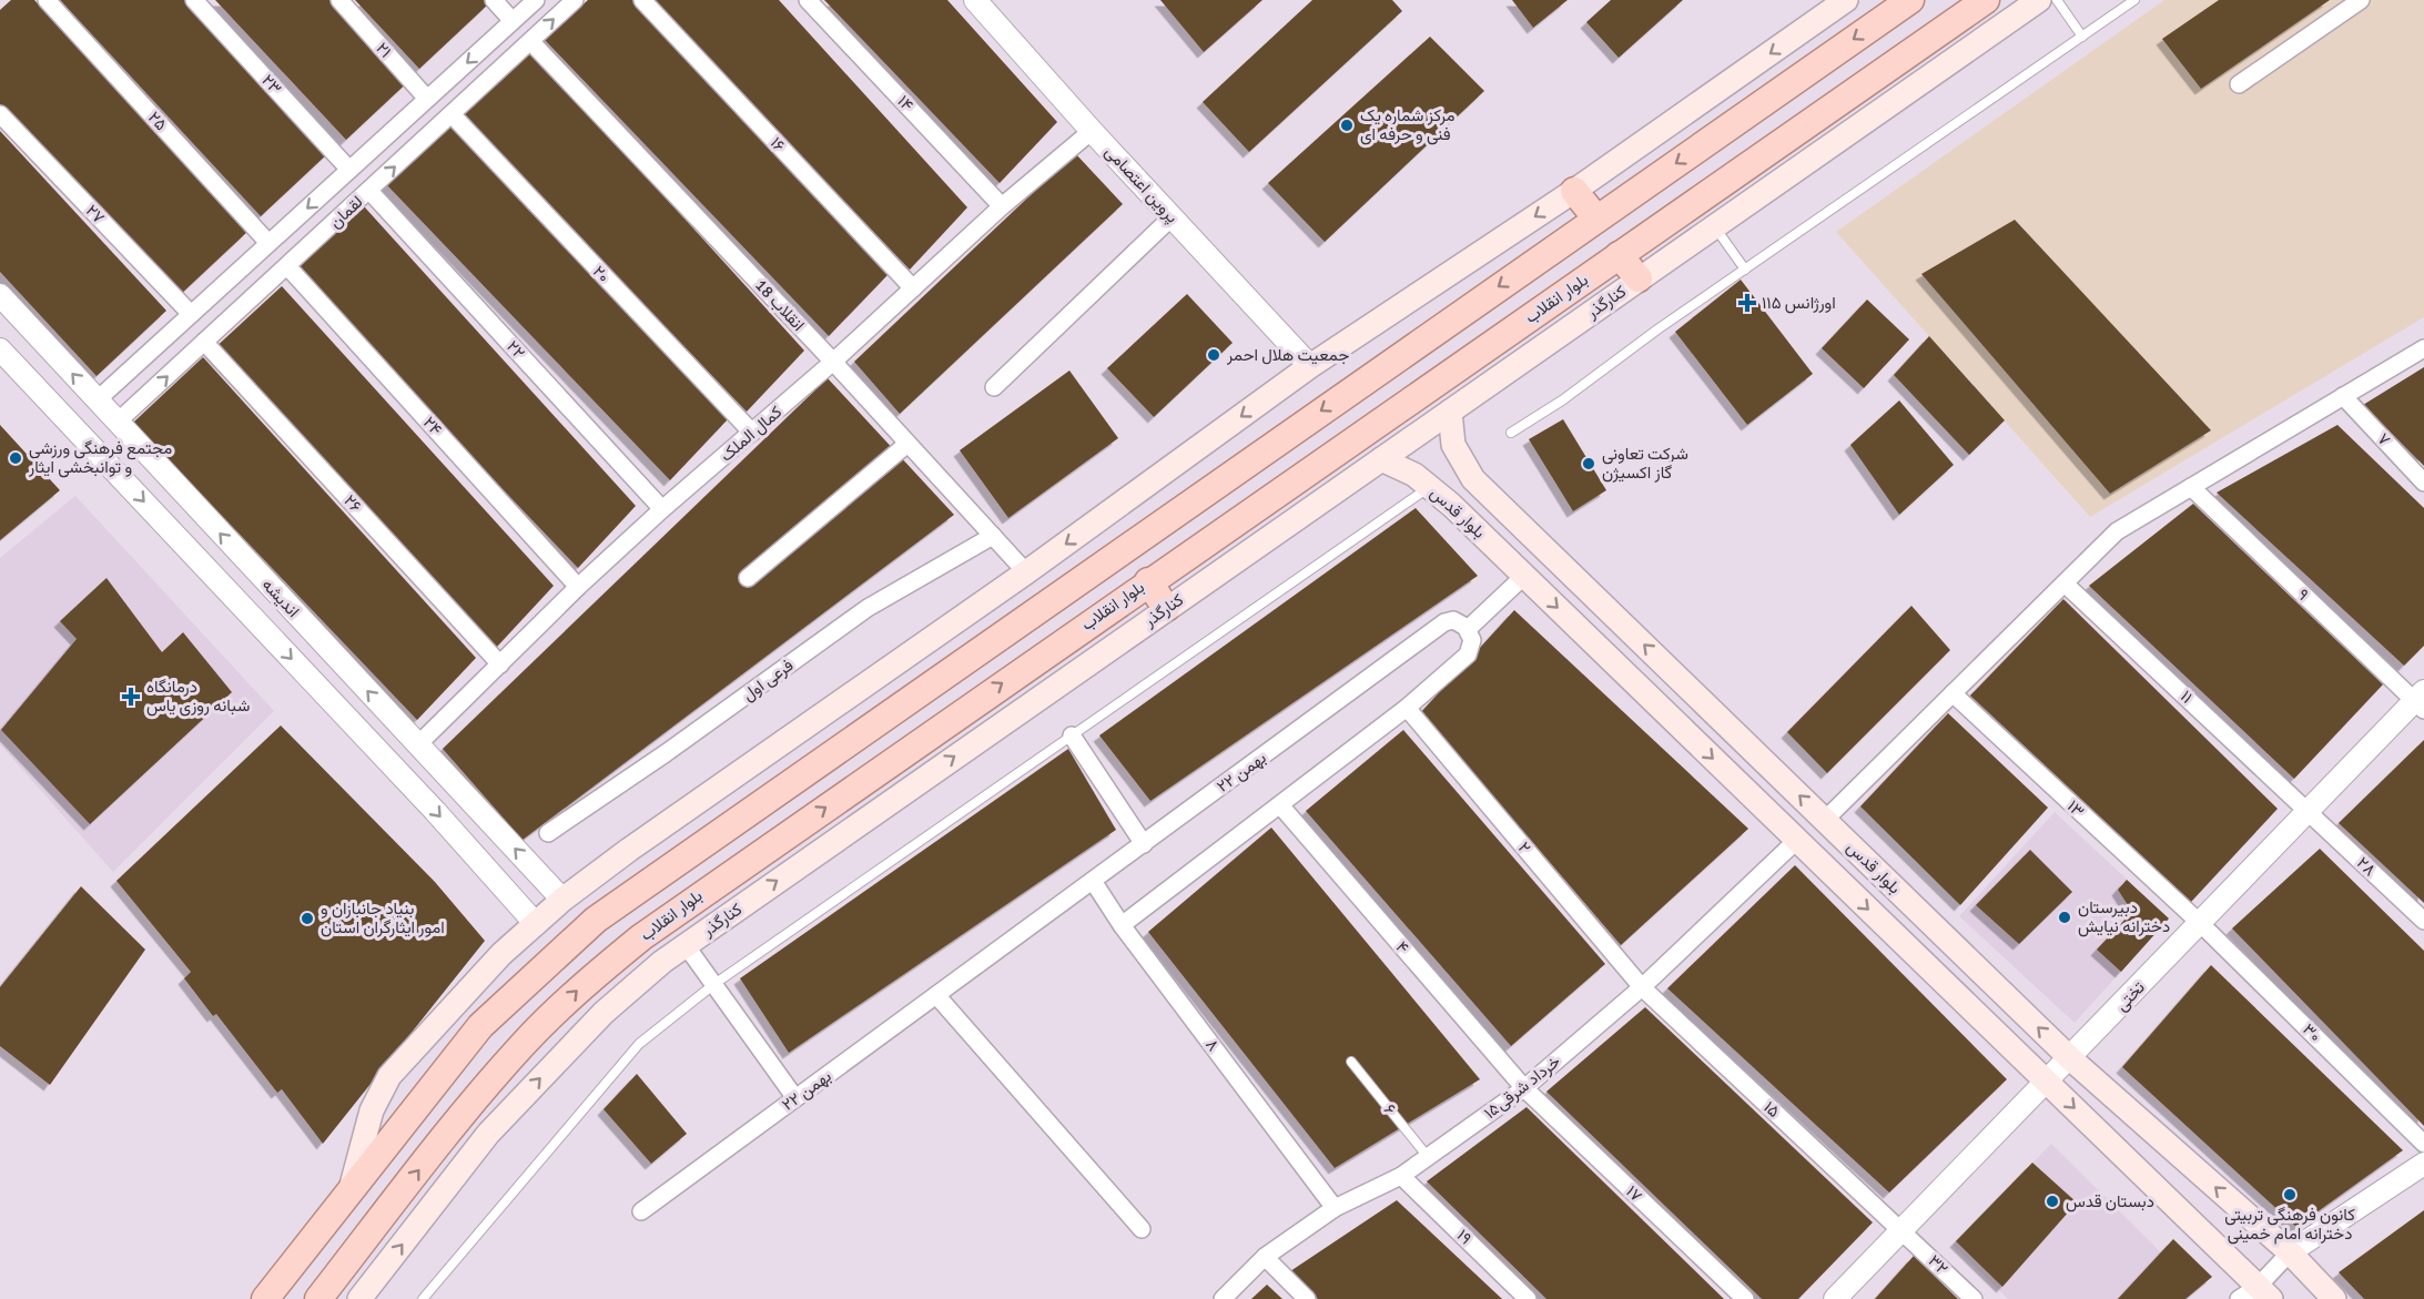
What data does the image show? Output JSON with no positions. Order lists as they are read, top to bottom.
{
  "streets": {
    "main road": ["بلوار انقلاب", "کنارگذر", "بلوار قدس"],
    "street": [
      "۲۱",
      "۲۳",
      "۱۴",
      "۲۵",
      "۱۶",
      "پروین اعتصامی",
      "لقمان",
      "۲۷",
      "۲۰",
      "انقلاب 18",
      "۲۲",
      "۲۴",
      "کمال الملک",
      "۷",
      "۲۶",
      "۹",
      "اندیشه",
      "فرعی اول",
      "۱۱",
      "۲۲ بهمن",
      "۱۳",
      "۲",
      "۲۸",
      "۴",
      "تختی",
      "۳۰",
      "۸",
      "۱۵خرداد شرقی",
      "۱۵",
      "۱۷",
      "۱۹",
      "۳۲"
    ],
    "lane": ["۶"]
  },
  "crossings": [
    ["۲۱", "لقمان"],
    ["۲۳", "لقمان"],
    ["۱۴", "کمال الملک"],
    ["۲۵", "لقمان"],
    ["۱۶", "کمال الملک"],
    ["پروین اعتصامی", "کمال الملک"],
    ["لقمان", "۲۷"],
    ["لقمان", "۲۰"],
    ["لقمان", "انقلاب 18"],
    ["لقمان", "۲۲"],
    ["لقمان", "۲۴"],
    ["لقمان", "۲۶"],
    ["لقمان", "اندیشه"],
    ["۲۰", "کمال الملک"],
    ["کنارگذر", "بلوار قدس"],
    ["انقلاب 18", "کمال الملک"],
    ["انقلاب 18", "فرعی اول"],
    ["۲۲", "کمال الملک"],
    ["۲۴", "کمال الملک"],
    ["کمال الملک", "۲۶"],
    ["کمال الملک", "اندیشه"],
    ["بلوار قدس", "تختی"],
    ["بلوار قدس", "۱۵خرداد شرقی"],
    ["۹", "تختی"],
    ["۱۱", "۲۸"],
    ["۱۱", "تختی"],
    ["۲۲ بهمن", "۸"],
    ["۱۳", "تختی"],
    ["۱۳", "۳۰"],
    ["۲", "۱۵خرداد شرقی"],
    ["۲", "۱۵"],
    ["۲۸", "تختی"],
    ["۴", "۱۵خرداد شرقی"],
    ["۴", "۱۷"],
    ["تختی", "۳۰"],
    ["تختی", "۱۵"],
    ["تختی", "۳۲"],
    ["۸", "۱۵خرداد شرقی"],
    ["۱۵خرداد شرقی", "۶"],
    ["۱۵خرداد شرقی", "۱۵"],
    ["۱۵خرداد شرقی", "۱۷"],
    ["۱۵خرداد شرقی", "۱۹"],
    ["۱۵", "۳۲"]
  ],
  "places": {
    "other": [
      "مرکز شماره یک فنی و حرفه ای",
      "جمعیت هلال احمر",
      "مجتمع فرهنگی ورزشی و توانبخشی ایثار",
      "شرکت تعاونی گاز اکسیژن",
      "دبیرستان دخترانه نیایش",
      "بنیاد جانبازان و امور ایثارگران استان",
      "کانون فرهنگی تربیتی دخترانه امام خمینی",
      "دبستان قدس"
    ],
    "health": ["اورژانس ۱۱۵", "درمانگاه شبانه روزی یاس"]
  }
}
